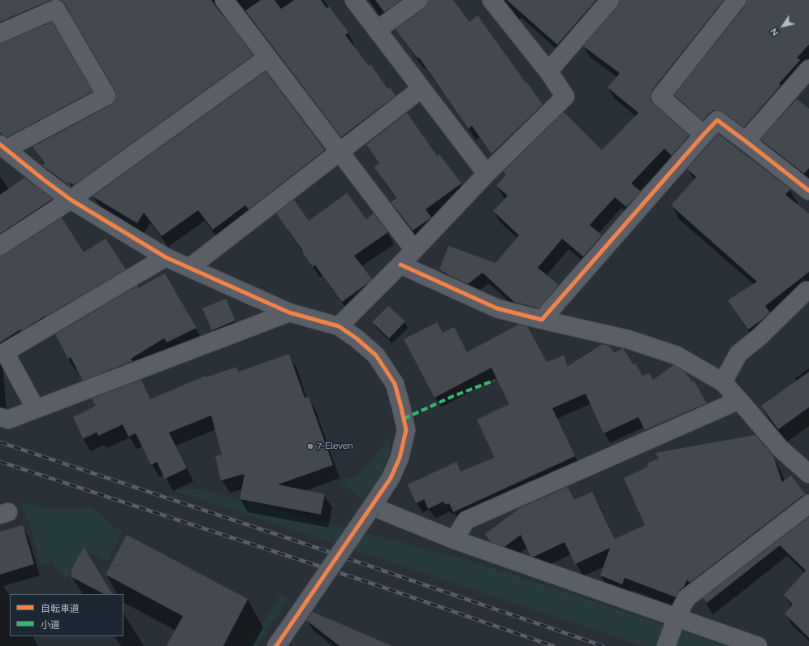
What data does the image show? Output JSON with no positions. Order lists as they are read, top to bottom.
{
  "places": ["7-Eleven"],
  "legend": ["自転車道", "小道"],
  "north": "bottom left"
}
